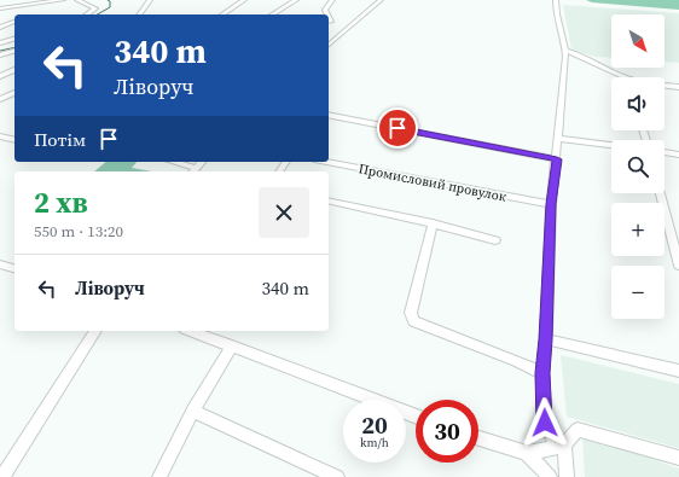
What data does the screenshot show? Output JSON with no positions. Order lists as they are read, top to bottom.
{
  "streets": {
    "street": ["Промисловий провулок"]
  },
  "north": "bottom right",
  "page": {
    "map_buttons": ["+", "−"],
    "turn": ["340 m", "Ліворуч"],
    "then": "Потім",
    "heading": ["2 хв", "550 m · 13:20"],
    "list": [
      {
        "name": "Ліворуч",
        "value": "340 m"
      }
    ],
    "speed": "20 km/h",
    "limit": "30"
  }
}
